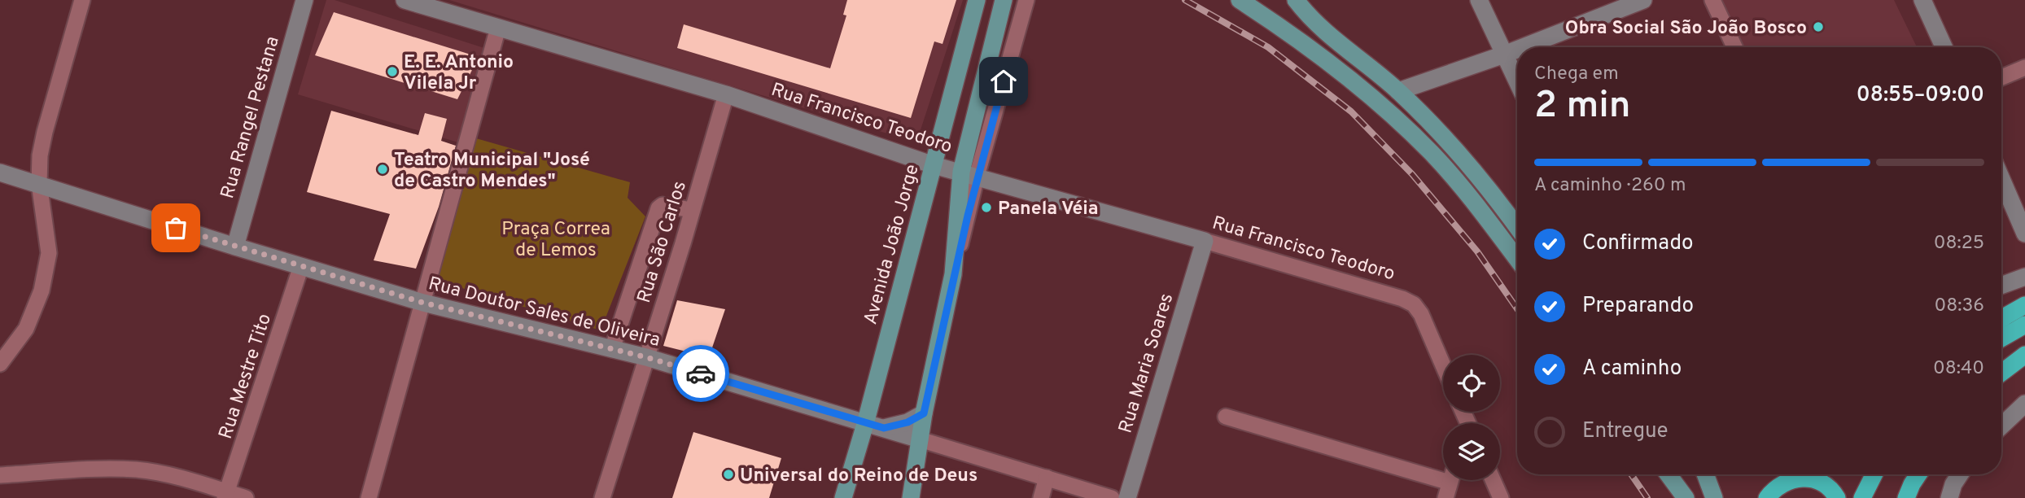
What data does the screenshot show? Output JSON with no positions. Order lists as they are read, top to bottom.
{
  "streets": {
    "main road": ["Avenida João Jorge"],
    "street": [
      "Rua Rangel Pestana",
      "Rua Francisco Teodoro",
      "Rua São Carlos",
      "Rua Doutor Sales de Oliveira",
      "Rua Maria Soares",
      "Rua Mestre Tito"
    ]
  },
  "crossings": [
    ["Rua Rangel Pestana", "Rua Doutor Sales de Oliveira"],
    ["Rua Francisco Teodoro", "Rua São Carlos"],
    ["Rua Francisco Teodoro", "Avenida João Jorge"],
    ["Rua Francisco Teodoro", "Rua Maria Soares"],
    ["Rua São Carlos", "Rua Doutor Sales de Oliveira"],
    ["Avenida João Jorge", "Rua Doutor Sales de Oliveira"],
    ["Rua Doutor Sales de Oliveira", "Rua Mestre Tito"]
  ],
  "parks": ["Praça Correa de Lemos"],
  "places": [
    "Obra Social São João Bosco",
    "E. E. Antonio Vilela Jr",
    "Teatro Municipal \"José de Castro Mendes\"",
    "Panela Véia",
    "Universal do Reino de Deus"
  ],
  "page": {
    "heading": ["2 min", "Chega em", "08:55–09:00"],
    "bar": "A caminho · 260 m",
    "list": [
      ["Confirmado", "08:25"],
      ["Preparando", "08:36"],
      ["A caminho", "08:40"],
      "Entregue"
    ]
  }
}
